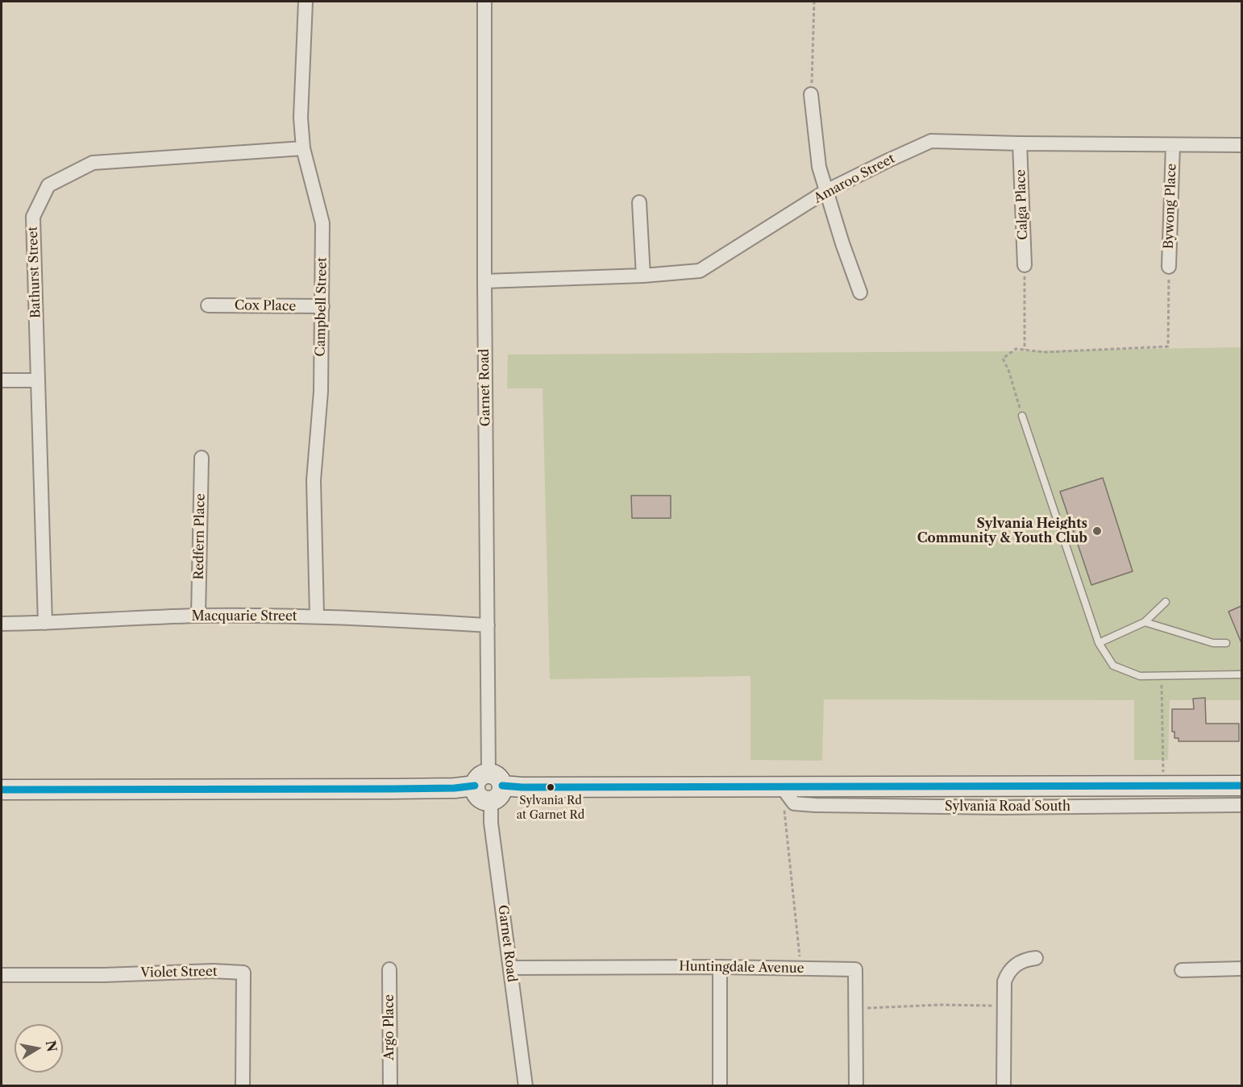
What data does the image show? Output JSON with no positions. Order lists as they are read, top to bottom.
{
  "streets": {
    "street": [
      "Amaroo Street",
      "Calga Place",
      "Bywong Place",
      "Bathurst Street",
      "Cox Place",
      "Campbell Street",
      "Garnet Road",
      "Redfern Place",
      "Macquarie Street",
      "Sylvania Road South",
      "Huntingdale Avenue",
      "Violet Street",
      "Argo Place"
    ]
  },
  "crossings": [
    ["Amaroo Street", "Calga Place"],
    ["Amaroo Street", "Bywong Place"],
    ["Amaroo Street", "Garnet Road"],
    ["Bathurst Street", "Campbell Street"],
    ["Bathurst Street", "Macquarie Street"],
    ["Cox Place", "Campbell Street"],
    ["Campbell Street", "Macquarie Street"],
    ["Garnet Road", "Macquarie Street"],
    ["Garnet Road", "Huntingdale Avenue"],
    ["Redfern Place", "Macquarie Street"]
  ],
  "places": ["Sylvania Heights Community & Youth Club", "Sylvania Rd at Garnet Rd"],
  "north": "right"
}
